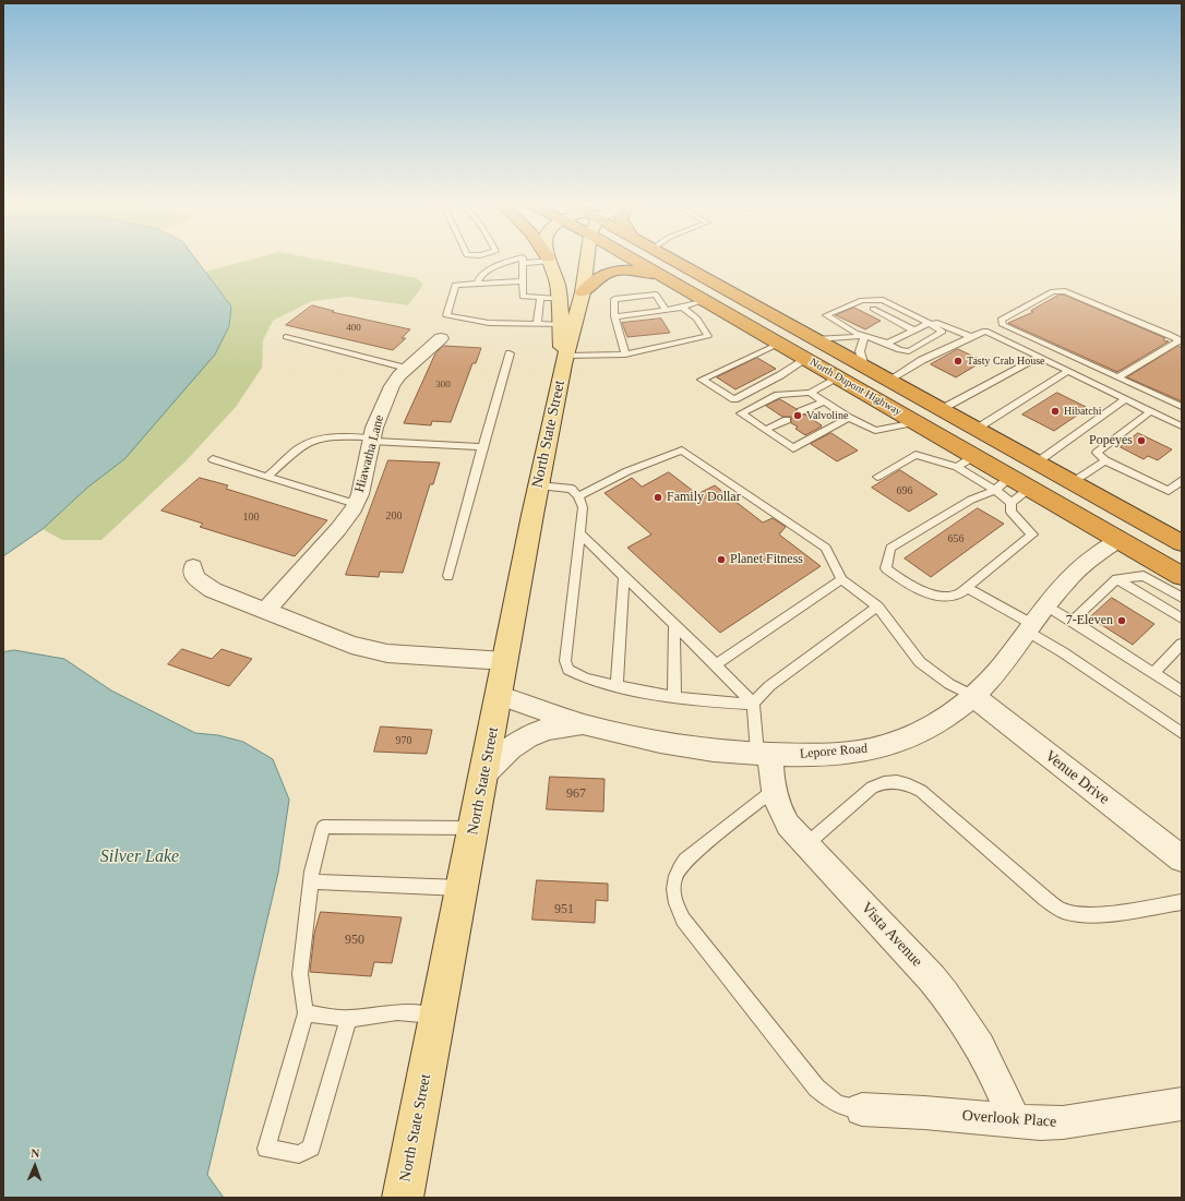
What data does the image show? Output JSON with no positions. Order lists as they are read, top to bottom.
{
  "streets": {
    "highway": ["North Dupont Highway"],
    "main road": ["North State Street"],
    "street": [
      "Hiawatha Lane",
      "Lepore Road",
      "Venue Drive",
      "Vista Avenue",
      "Overlook Place"
    ]
  },
  "crossings": [
    ["North Dupont Highway", "Lepore Road"],
    ["North State Street", "Lepore Road"],
    ["Lepore Road", "Venue Drive"],
    ["Lepore Road", "Vista Avenue"],
    ["Vista Avenue", "Overlook Place"]
  ],
  "water": ["Silver Lake"],
  "places": [
    "Tasty Crab House",
    "Hibatchi",
    "Valvoline",
    "Popeyes",
    "Family Dollar",
    "Planet Fitness",
    "7-Eleven"
  ],
  "house_numbers": [
    "400",
    "300",
    "696",
    "200",
    "100",
    "656",
    "970",
    "967",
    "951",
    "950"
  ],
  "north": "top"
}
